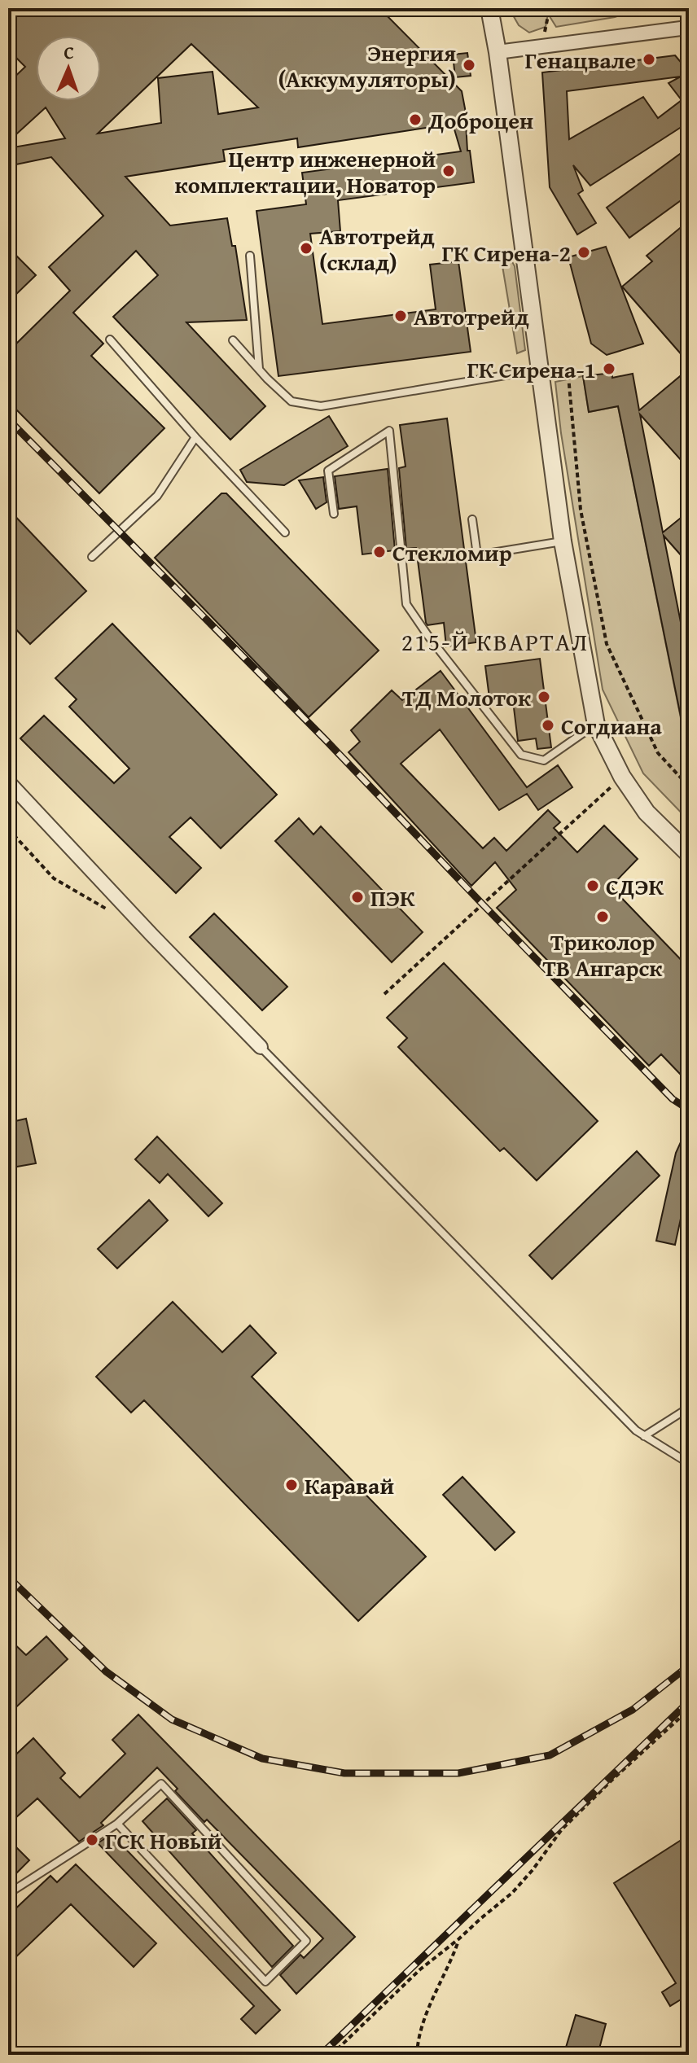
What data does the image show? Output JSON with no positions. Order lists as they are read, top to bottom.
{
  "districts": ["215-Й КВАРТАЛ"],
  "places": [
    "Генацвале",
    "Энергия (Аккумуляторы)",
    "Доброцен",
    "Центр инженерной комплектации, Новатор",
    "Автотрейд (склад)",
    "ГК Сирена-2",
    "Автотрейд",
    "ГК Сирена-1",
    "Стекломир",
    "ТД Молоток",
    "Согдиана",
    "СДЭК",
    "ПЭК",
    "Триколор ТВ Ангарск",
    "Каравай",
    "ГСК Новый"
  ],
  "north": "top"
}
